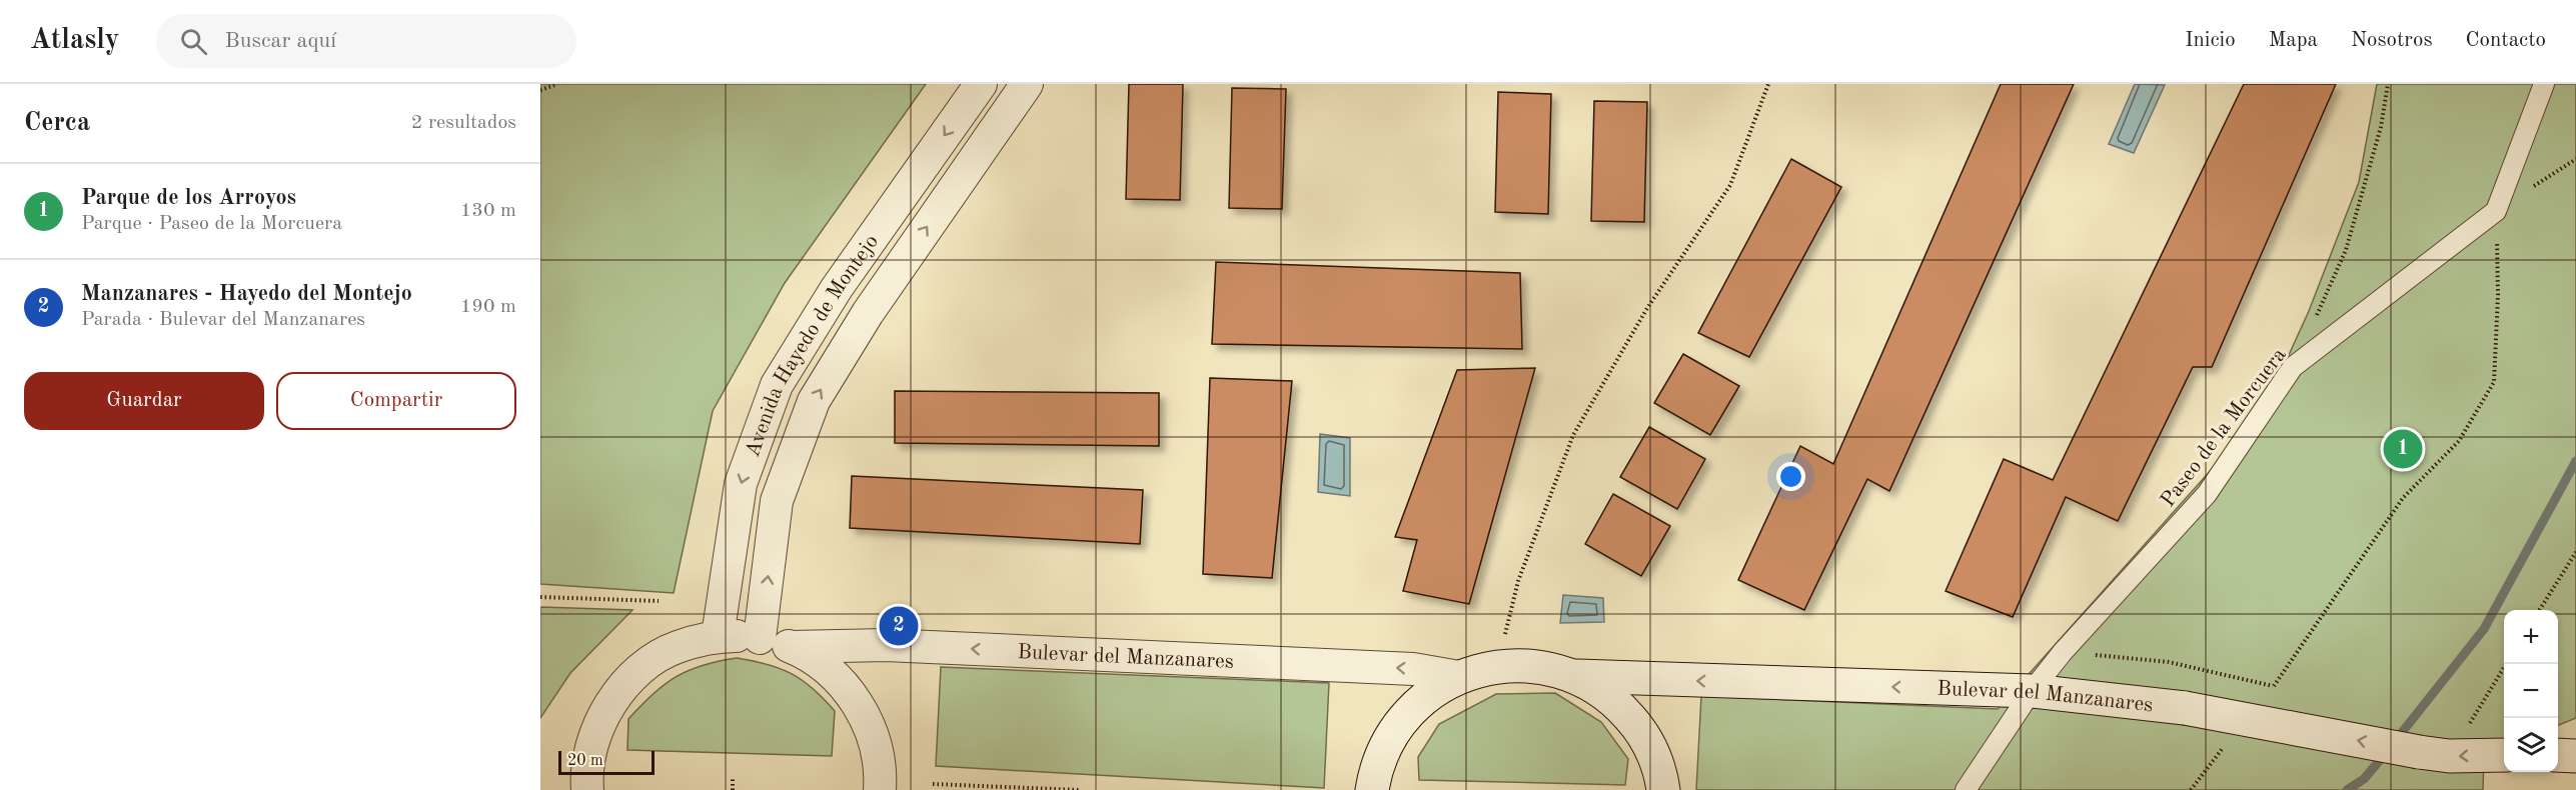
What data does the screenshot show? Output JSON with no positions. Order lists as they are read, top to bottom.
{
  "streets": {
    "main road": ["Bulevar del Manzanares"],
    "street": ["Avenida Hayedo de Montejo", "Paseo de la Morcuera"]
  },
  "crossings": [
    ["Paseo de la Morcuera", "Bulevar del Manzanares"]
  ],
  "one_way": ["Bulevar del Manzanares"],
  "scale_bar": "20 m",
  "page": {
    "header": "Atlasly",
    "search": "Buscar aquí",
    "nav": [
      "Inicio",
      "Mapa",
      "Nosotros",
      "Contacto"
    ],
    "heading": ["Cerca", "2 resultados"],
    "list": [
      {
        "mark": "1",
        "name": "Parque de los Arroyos",
        "note": "Parque · Paseo de la Morcuera",
        "value": "130 m"
      },
      {
        "mark": "2",
        "name": "Manzanares - Hayedo del Montejo",
        "note": "Parada · Bulevar del Manzanares",
        "value": "190 m"
      }
    ],
    "buttons": ["Guardar", "Compartir"],
    "pins": ["1", "2"],
    "map_buttons": ["+", "−"],
    "scale": "20 m"
  }
}
